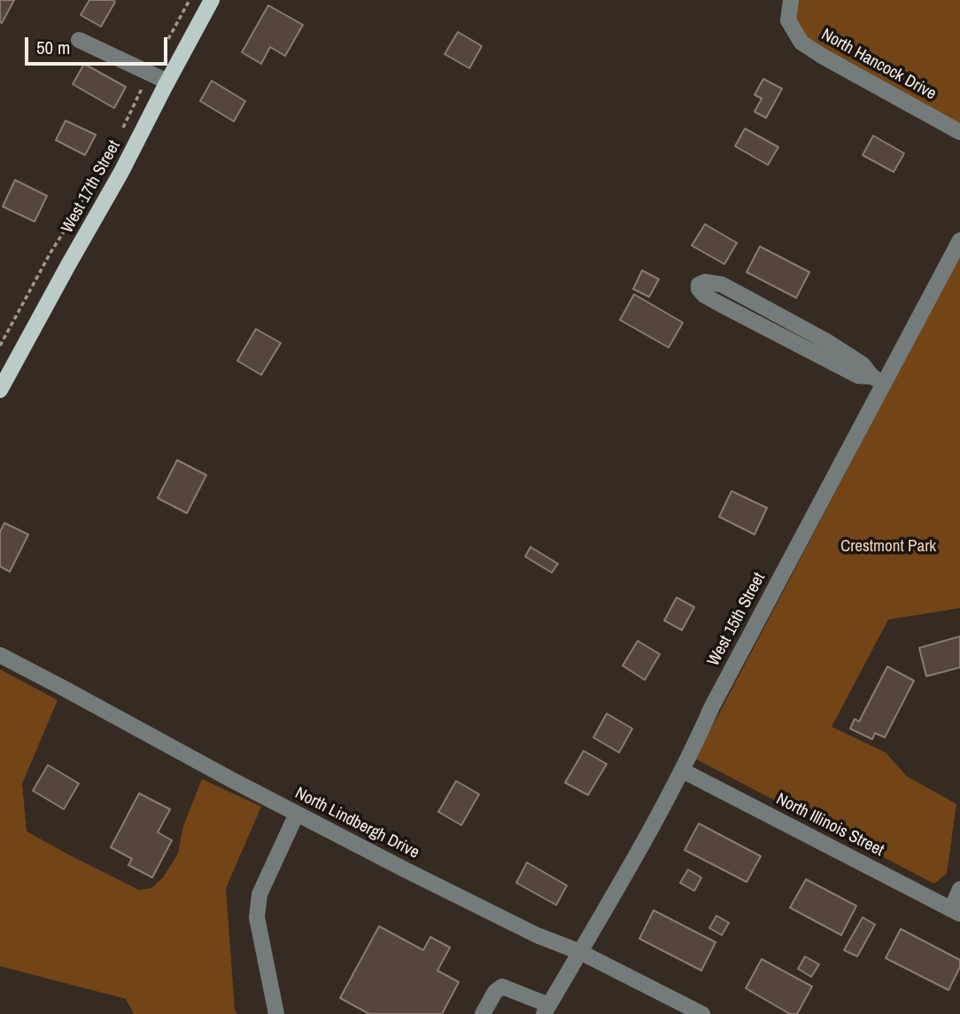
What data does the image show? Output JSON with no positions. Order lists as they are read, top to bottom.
{
  "streets": {
    "main road": ["West 17th Street"],
    "street": [
      "North Hancock Drive",
      "West 15th Street",
      "North Lindbergh Drive",
      "North Illinois Street"
    ]
  },
  "crossings": [
    ["West 15th Street", "North Lindbergh Drive"],
    ["West 15th Street", "North Illinois Street"]
  ],
  "parks": ["Crestmont Park"],
  "scale_bar": "50 m"
}
